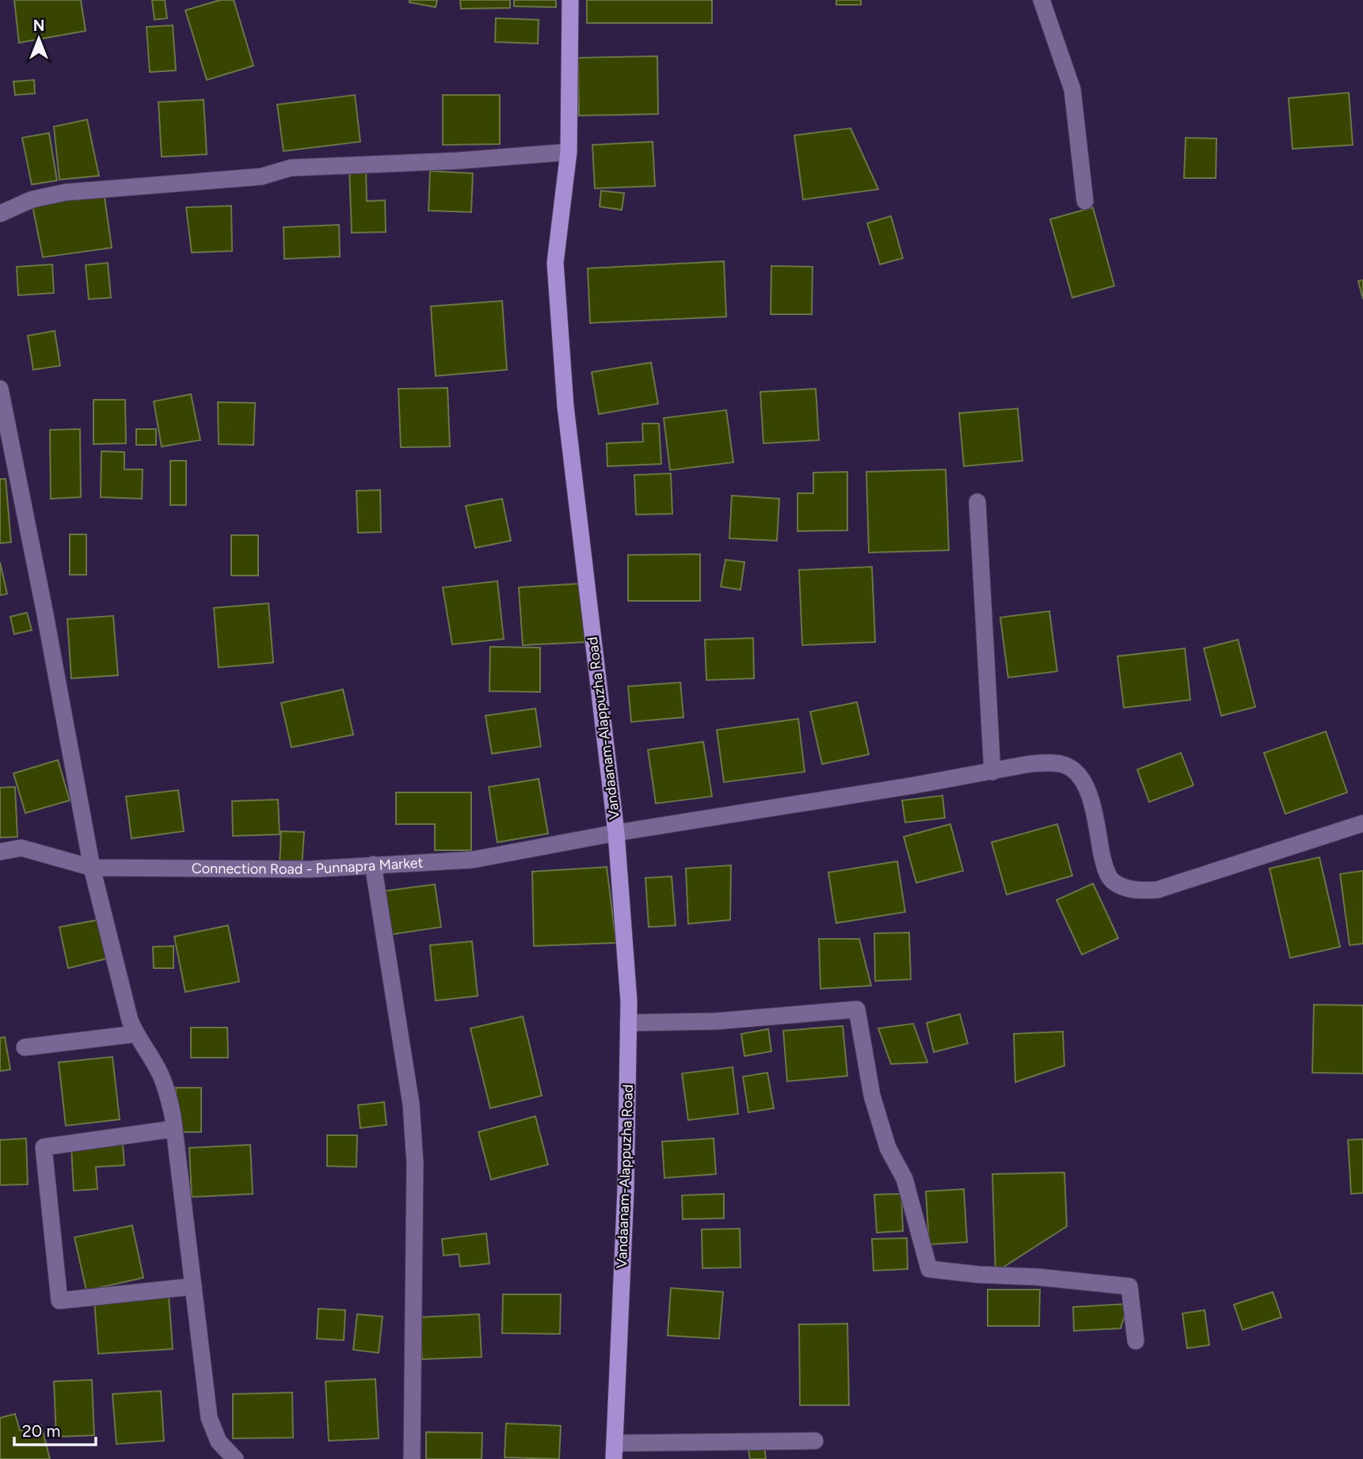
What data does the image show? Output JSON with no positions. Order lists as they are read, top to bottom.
{
  "streets": {
    "main road": ["Vandaanam-Alappuzha Road"],
    "street": ["Connection Road - Punnapra Market"]
  },
  "crossings": [
    ["Vandaanam-Alappuzha Road", "Connection Road - Punnapra Market"]
  ],
  "scale_bar": "20 m",
  "north": "top"
}
